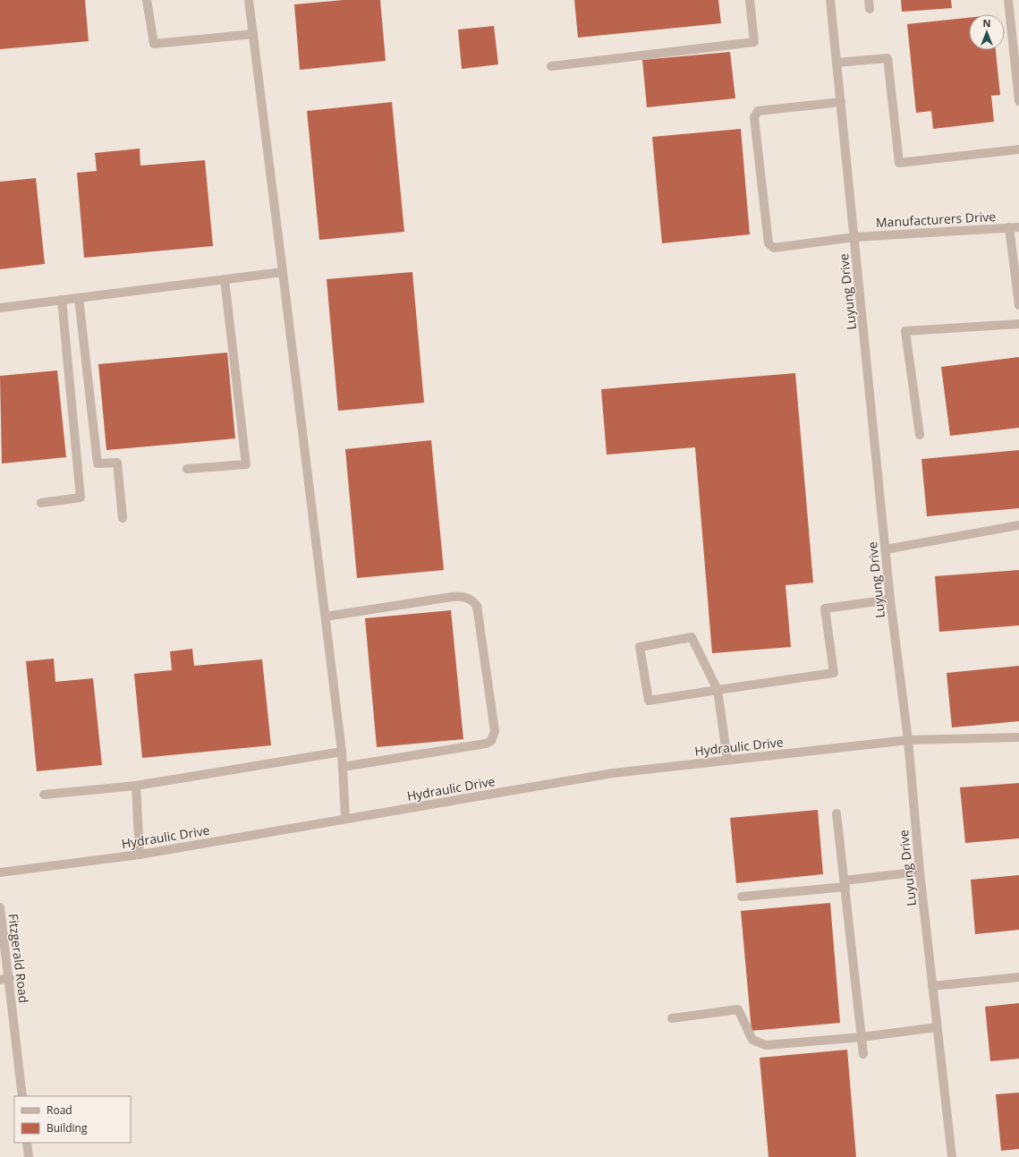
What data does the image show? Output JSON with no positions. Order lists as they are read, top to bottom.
{
  "streets": {
    "street": [
      "Manufacturers Drive",
      "Luyung Drive",
      "Hydraulic Drive",
      "Fitzgerald Road"
    ]
  },
  "crossings": [
    ["Manufacturers Drive", "Luyung Drive"],
    ["Luyung Drive", "Hydraulic Drive"]
  ],
  "legend": ["Road", "Building"],
  "north": "top"
}
